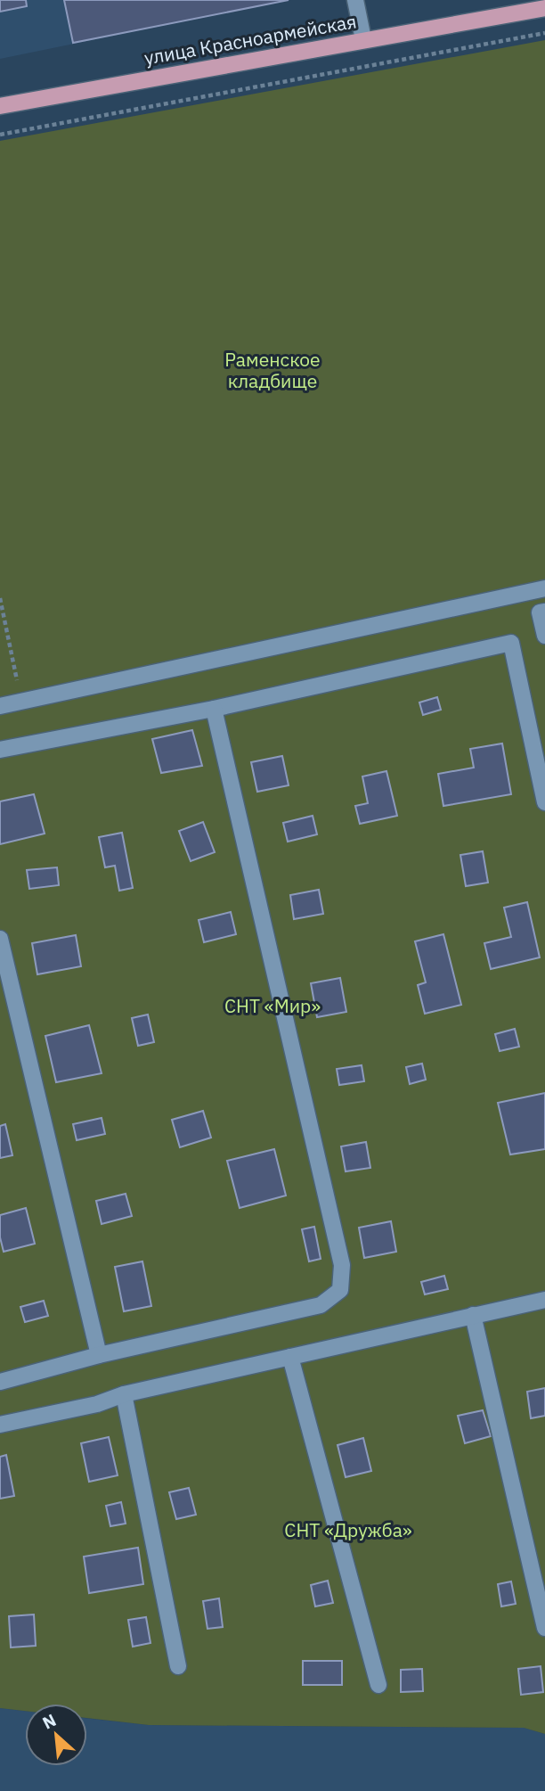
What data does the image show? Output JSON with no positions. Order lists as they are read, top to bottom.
{
  "streets": {
    "main road": ["улица Красноармейская"]
  },
  "parks": ["Раменское кладбище", "СНТ «Мир»", "СНТ «Дружба»"],
  "north": "top left"
}
